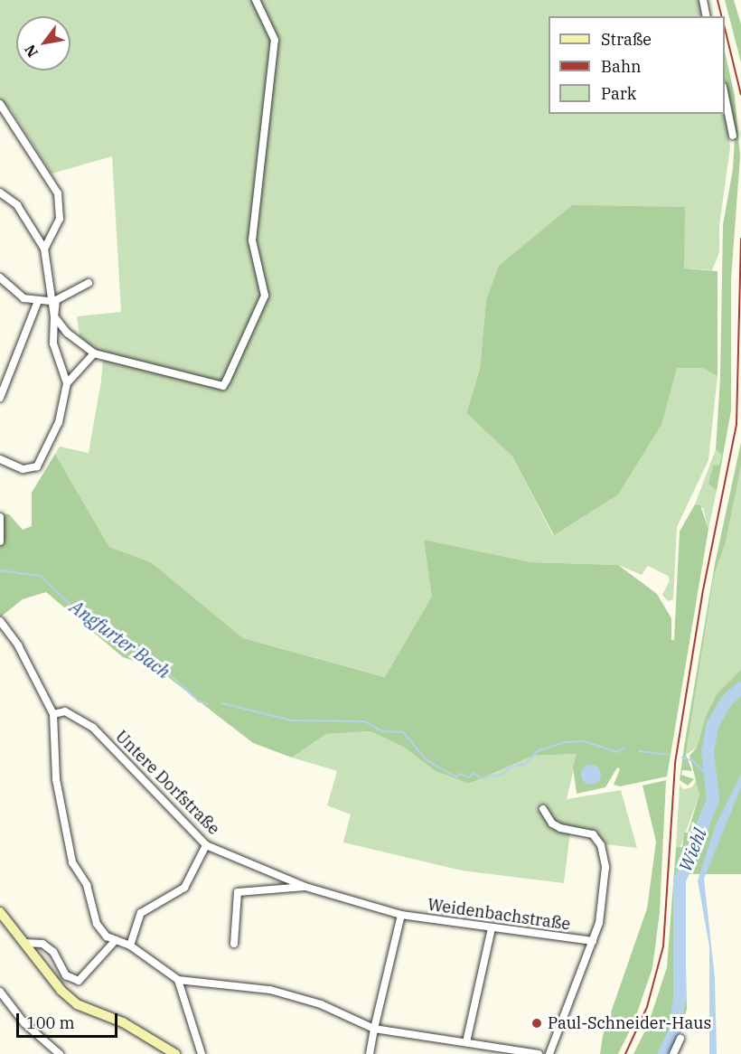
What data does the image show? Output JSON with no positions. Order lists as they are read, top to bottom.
{
  "streets": {
    "street": ["Untere Dorfstraße", "Weidenbachstraße"]
  },
  "crossings": [
    ["Untere Dorfstraße", "Weidenbachstraße"]
  ],
  "water": ["Angfurter Bach", "Wiehl"],
  "places": ["Paul-Schneider-Haus"],
  "legend": ["Straße", "Bahn", "Park"],
  "scale_bar": "100 m",
  "north": "bottom left"
}
